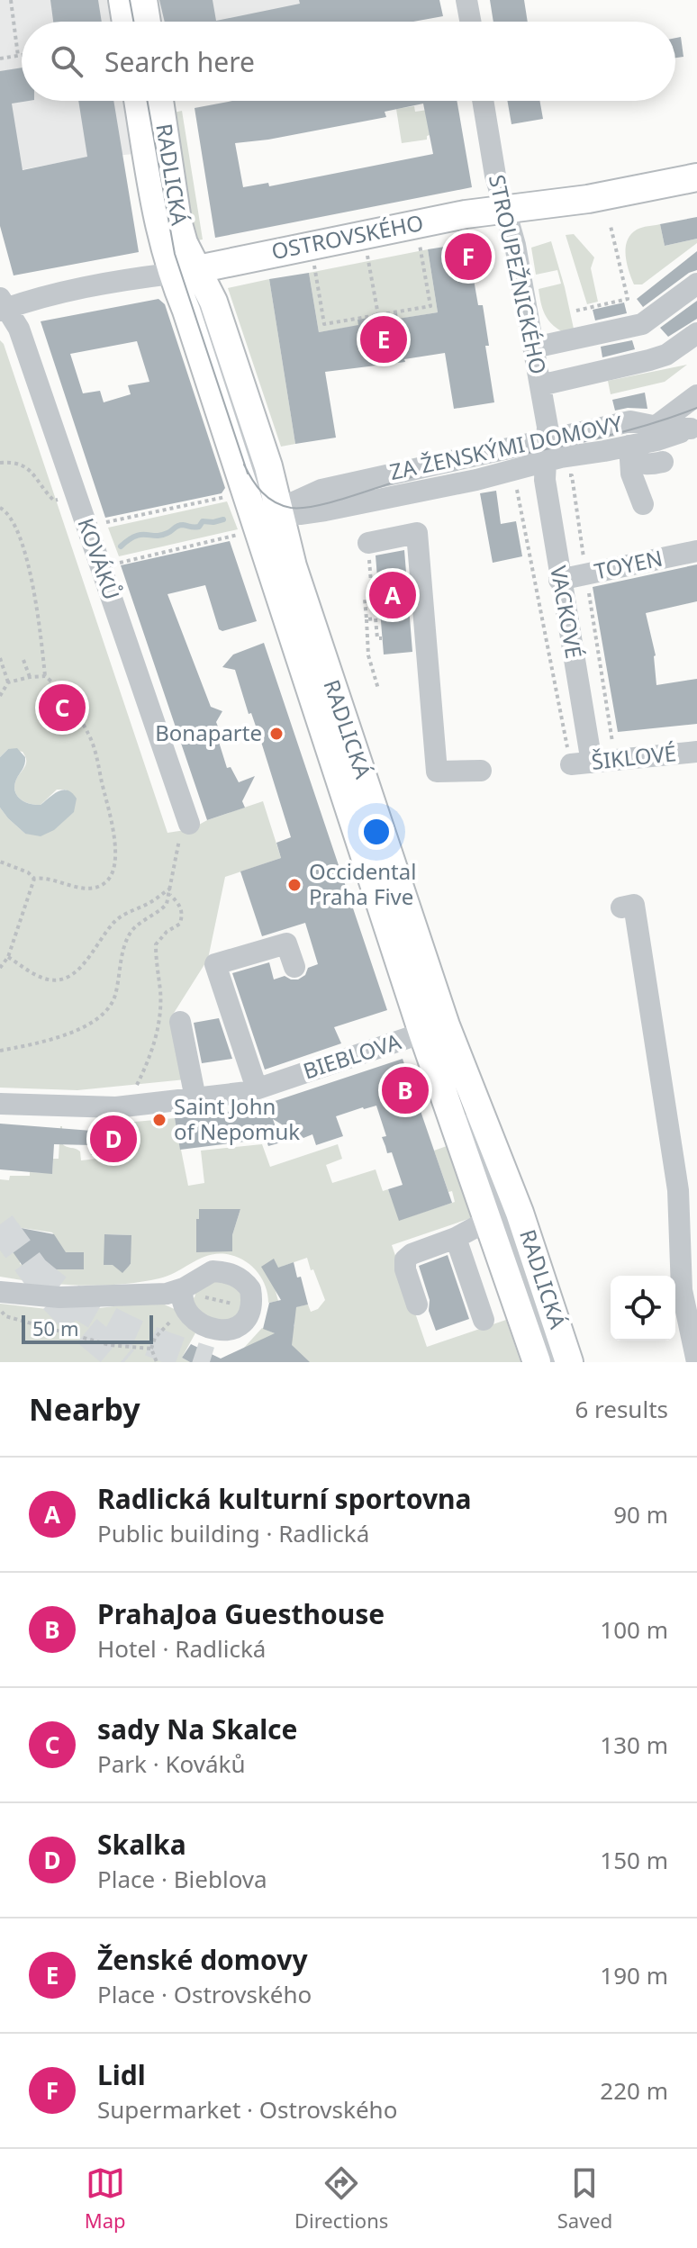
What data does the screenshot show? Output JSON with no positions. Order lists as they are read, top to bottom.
{
  "streets": {
    "main road": ["RADLICKÁ", "OSTROVSKÉHO"],
    "street": [
      "STROUPEŽNICKÉHO",
      "ZA ŽENSKÝMI DOMOVY",
      "KOVÁKŮ",
      "TOYEN",
      "VACKOVÉ",
      "ŠIKLOVÉ",
      "BIEBLOVA"
    ]
  },
  "crossings": [
    ["RADLICKÁ", "OSTROVSKÉHO"],
    ["RADLICKÁ", "ZA ŽENSKÝMI DOMOVY"],
    ["RADLICKÁ", "BIEBLOVA"],
    ["OSTROVSKÉHO", "STROUPEŽNICKÉHO"],
    ["OSTROVSKÉHO", "KOVÁKŮ"],
    ["STROUPEŽNICKÉHO", "ZA ŽENSKÝMI DOMOVY"],
    ["STROUPEŽNICKÉHO", "VACKOVÉ"],
    ["ZA ŽENSKÝMI DOMOVY", "VACKOVÉ"],
    ["TOYEN", "VACKOVÉ"],
    ["VACKOVÉ", "ŠIKLOVÉ"]
  ],
  "places": ["Bonaparte", "Occidental Praha Five", "Saint John of Nepomuk"],
  "scale_bar": "50 m",
  "page": {
    "search": "Search here",
    "pins": [
      "F",
      "E",
      "A",
      "C",
      "B",
      "D"
    ],
    "scale": "50 m",
    "heading": ["Nearby", "6 results"],
    "list": [
      {
        "mark": "A",
        "name": "Radlická kulturní sportovna",
        "note": "Public building · Radlická",
        "value": "90 m"
      },
      {
        "mark": "B",
        "name": "PrahaJoa Guesthouse",
        "note": "Hotel · Radlická",
        "value": "100 m"
      },
      {
        "mark": "C",
        "name": "sady Na Skalce",
        "note": "Park · Kováků",
        "value": "130 m"
      },
      {
        "mark": "D",
        "name": "Skalka",
        "note": "Place · Bieblova",
        "value": "150 m"
      },
      {
        "mark": "E",
        "name": "Ženské domovy",
        "note": "Place · Ostrovského",
        "value": "190 m"
      },
      {
        "mark": "F",
        "name": "Lidl",
        "note": "Supermarket · Ostrovského",
        "value": "220 m"
      }
    ],
    "nav": ["Map", "Directions", "Saved"]
  }
}
